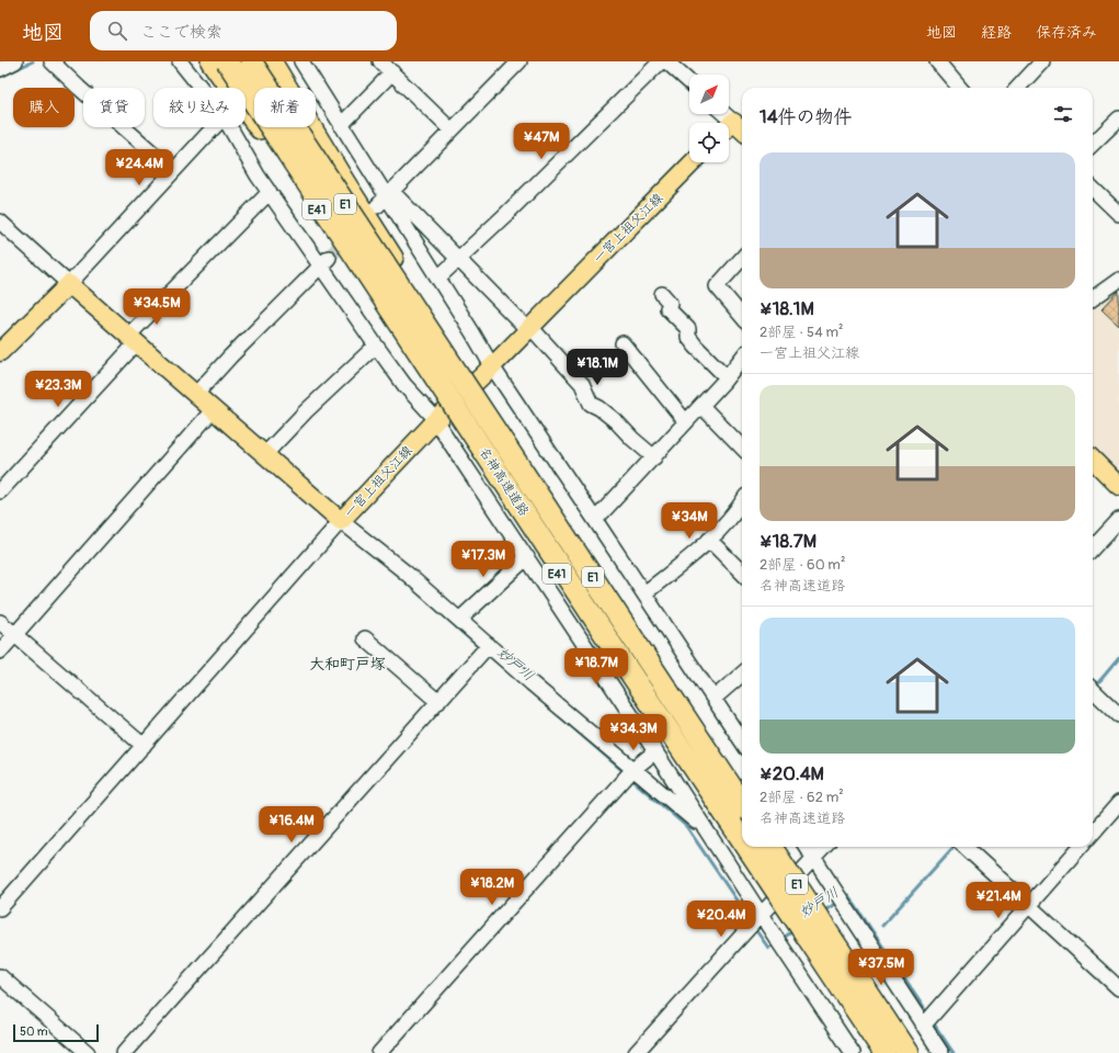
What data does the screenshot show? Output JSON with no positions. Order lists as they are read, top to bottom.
{
  "streets": {
    "highway": ["E1", "E41", "名神高速道路"],
    "main road": ["一宮上祖父江線"]
  },
  "crossings": [
    ["E41", "名神高速道路"]
  ],
  "districts": ["大和町戸塚"],
  "water": ["妙戸川"],
  "scale_bar": "50 m",
  "north": "top right",
  "page": {
    "header": "地図",
    "search": "ここで検索",
    "nav": ["地図", "経路", "保存済み"],
    "chip": [
      "購入",
      "賃貸",
      "絞り込み",
      "新着"
    ],
    "heading": "14件の物件",
    "price": [
      "¥47M",
      "¥24.4M",
      "¥34.5M",
      "¥18.1M",
      "¥23.3M",
      "¥34M",
      "¥17.3M",
      "¥18.7M",
      "¥34.3M",
      "¥16.4M",
      "¥18.2M",
      "¥21.4M",
      "¥20.4M",
      "¥37.5M"
    ],
    "list": [
      {
        "name": "¥18.1M",
        "note": "2部屋 · 54 m² · 一宮上祖父江線"
      },
      {
        "name": "¥18.7M",
        "note": "2部屋 · 60 m² · 名神高速道路"
      },
      {
        "name": "¥20.4M",
        "note": "2部屋 · 62 m² · 名神高速道路"
      }
    ],
    "scale": "50 m"
  }
}
